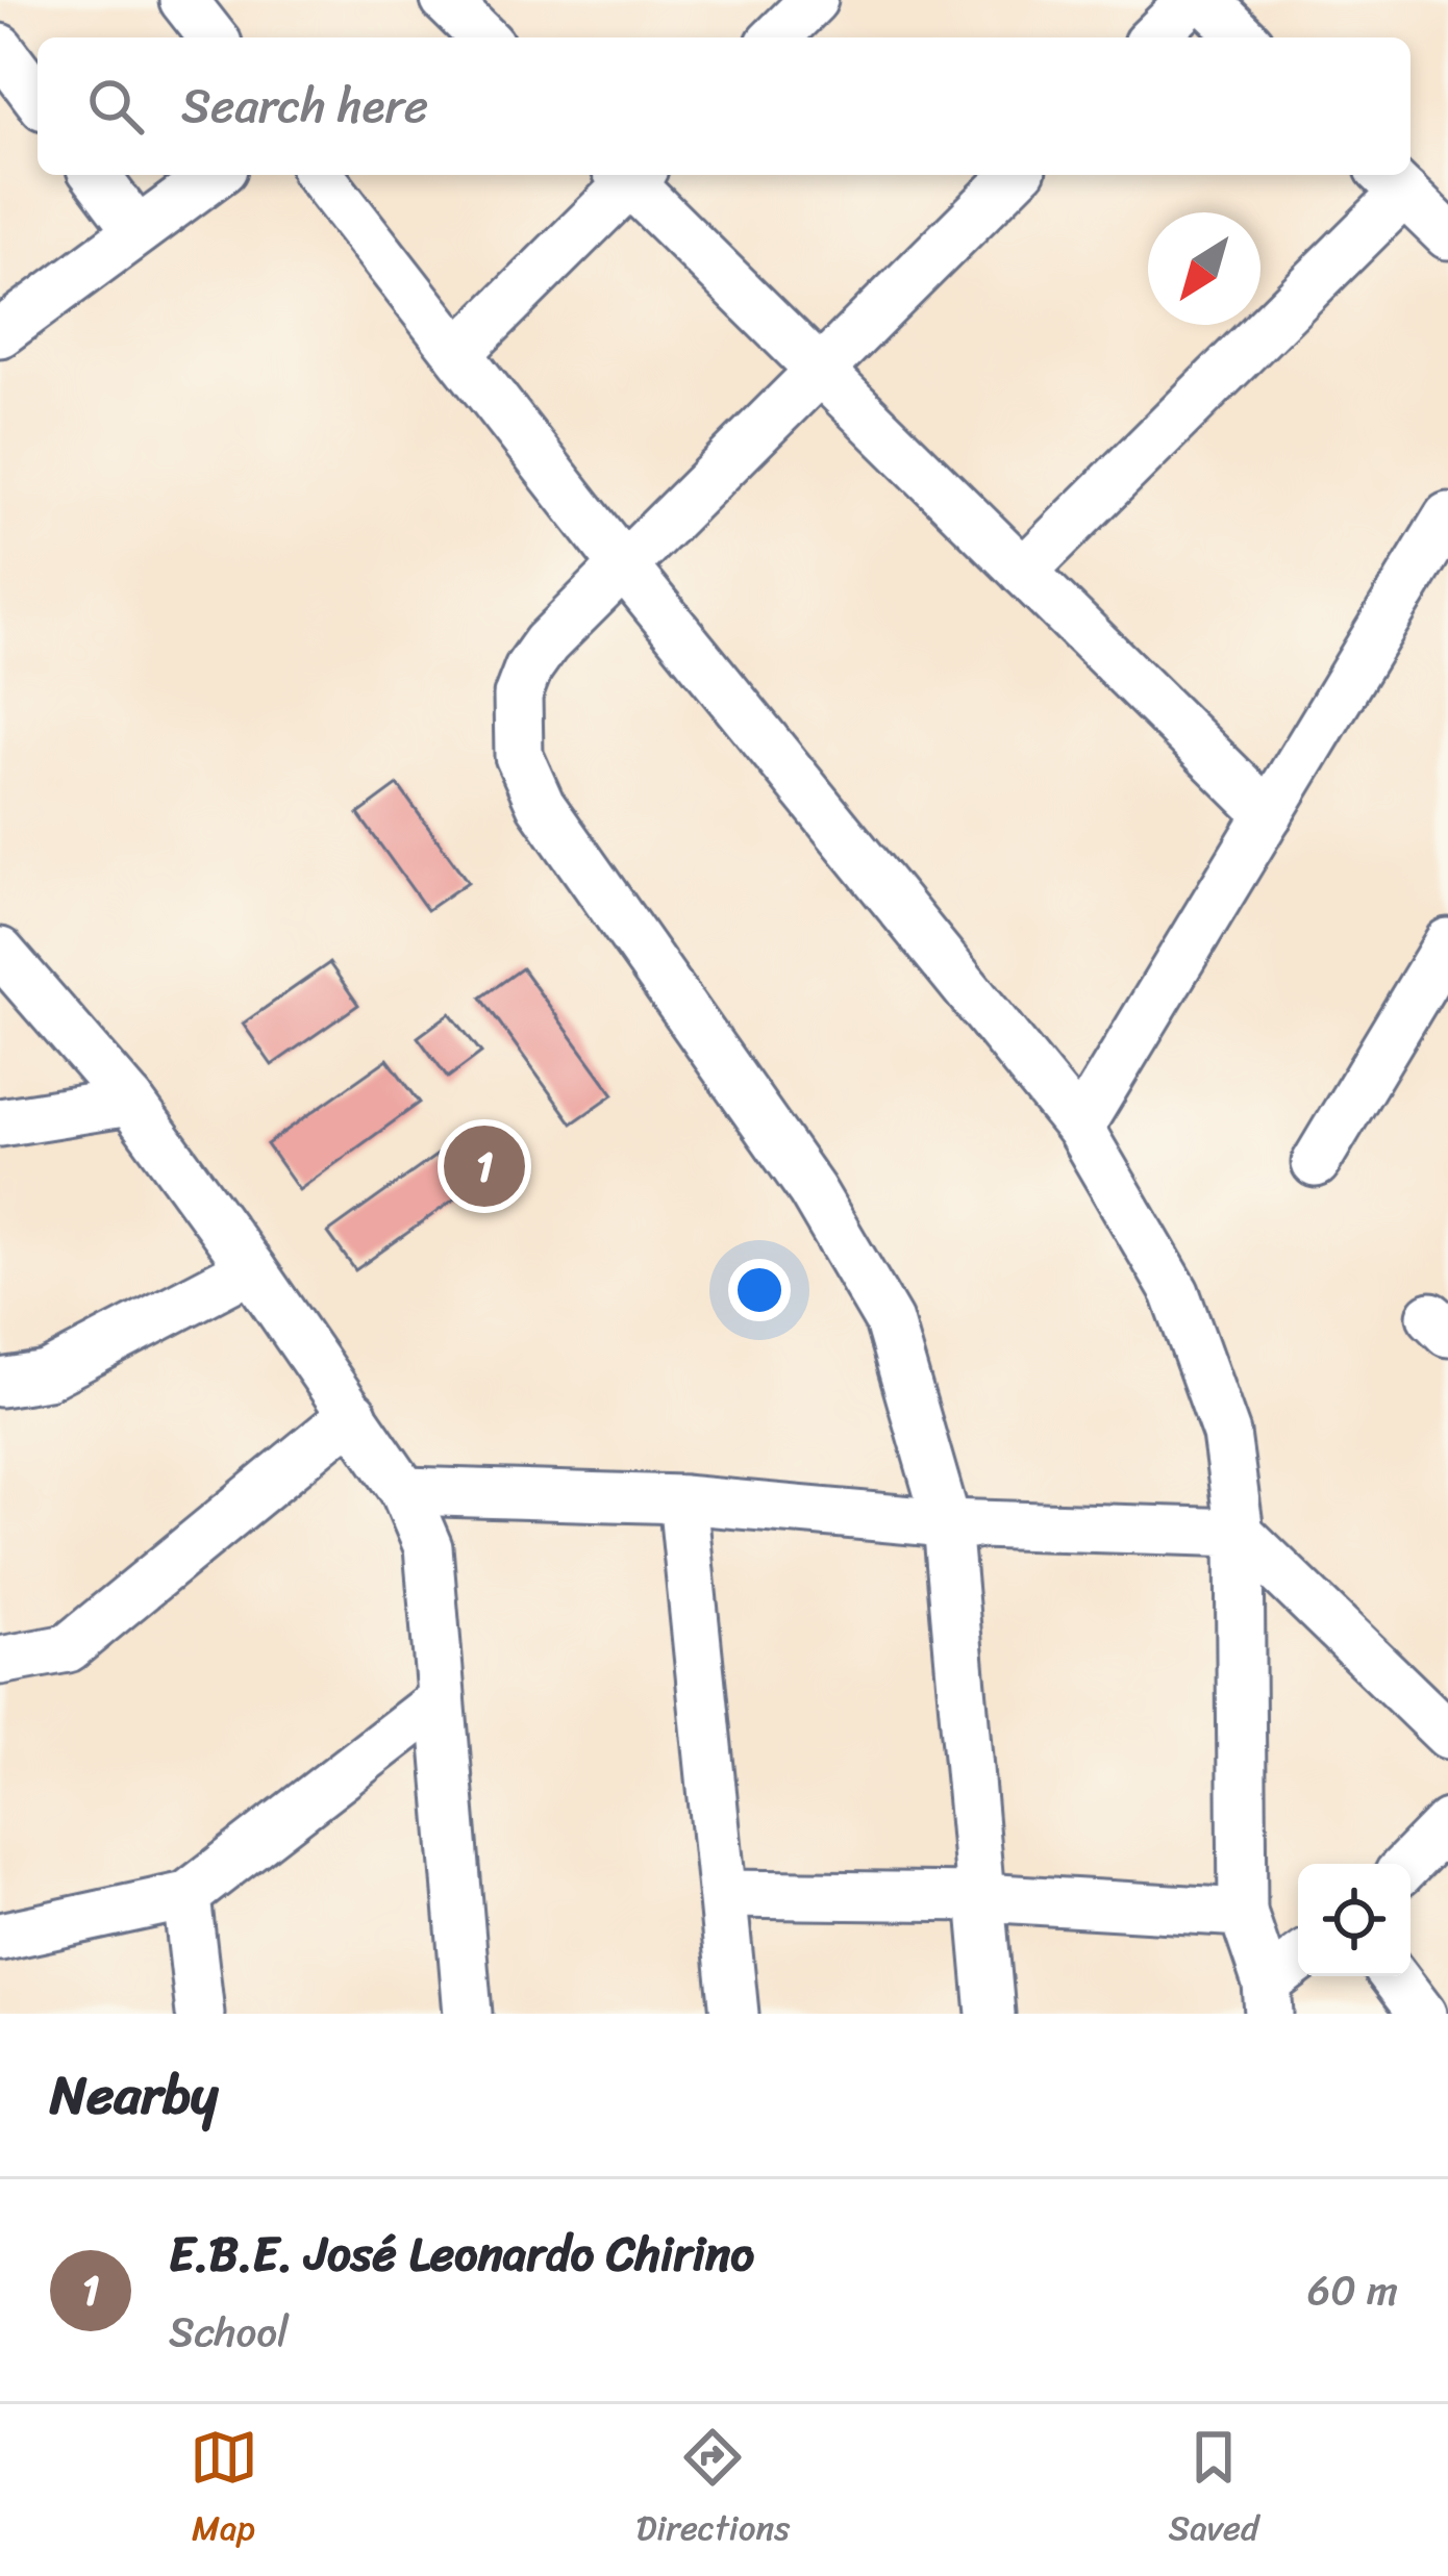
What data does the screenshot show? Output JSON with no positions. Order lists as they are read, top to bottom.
{
  "north": "bottom left",
  "page": {
    "search": "Search here",
    "pins": "1",
    "heading": "Nearby",
    "list": [
      {
        "mark": "1",
        "name": "E.B.E. José Leonardo Chirino",
        "note": "School",
        "value": "60 m"
      }
    ],
    "nav": ["Map", "Directions", "Saved"]
  }
}
